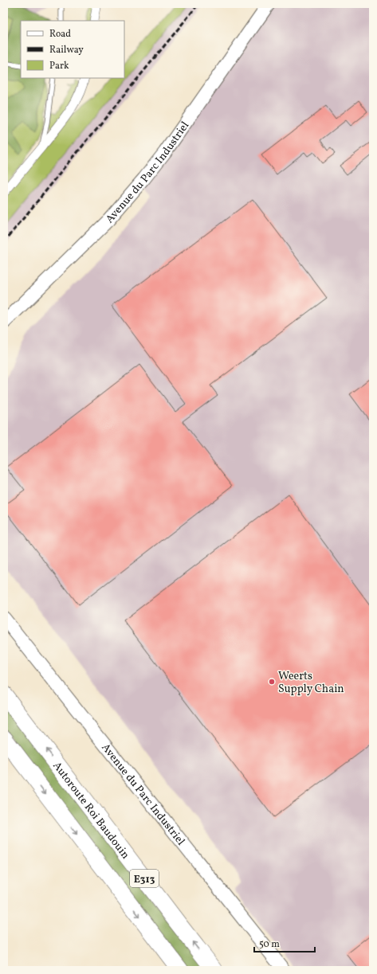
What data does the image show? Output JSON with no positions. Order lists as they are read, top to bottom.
{
  "streets": {
    "highway": ["Autoroute Roi Baudouin", "E313"],
    "street": ["Avenue du Parc Industriel"]
  },
  "places": ["Weerts Supply Chain"],
  "legend": ["Road", "Railway", "Park"],
  "scale_bar": "50 m"
}
